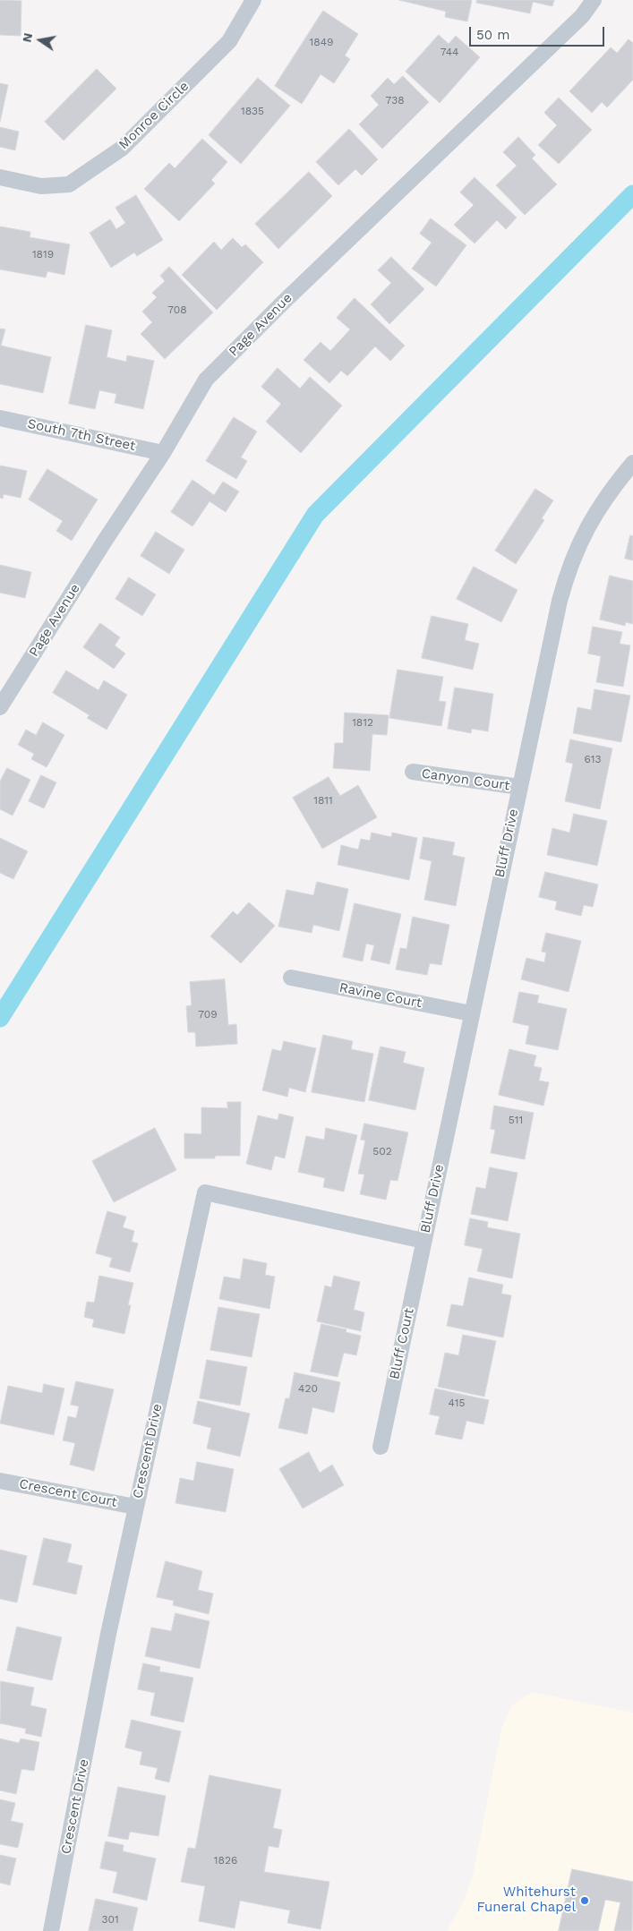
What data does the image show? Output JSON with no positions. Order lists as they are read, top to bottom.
{
  "streets": {
    "street": [
      "Monroe Circle",
      "Page Avenue",
      "South 7th Street",
      "Canyon Court",
      "Bluff Drive",
      "Ravine Court",
      "Bluff Court",
      "Crescent Drive",
      "Crescent Court"
    ]
  },
  "crossings": [
    ["Page Avenue", "South 7th Street"],
    ["Canyon Court", "Bluff Drive"],
    ["Bluff Drive", "Ravine Court"],
    ["Bluff Drive", "Bluff Court"],
    ["Bluff Drive", "Crescent Drive"],
    ["Bluff Court", "Crescent Drive"],
    ["Crescent Drive", "Crescent Court"]
  ],
  "places": ["Whitehurst Funeral Chapel"],
  "house_numbers": [
    "1849",
    "744",
    "738",
    "1835",
    "1819",
    "708",
    "1812",
    "613",
    "1811",
    "709",
    "511",
    "502",
    "420",
    "415",
    "1826",
    "301"
  ],
  "scale_bar": "50 m",
  "north": "left"
}
